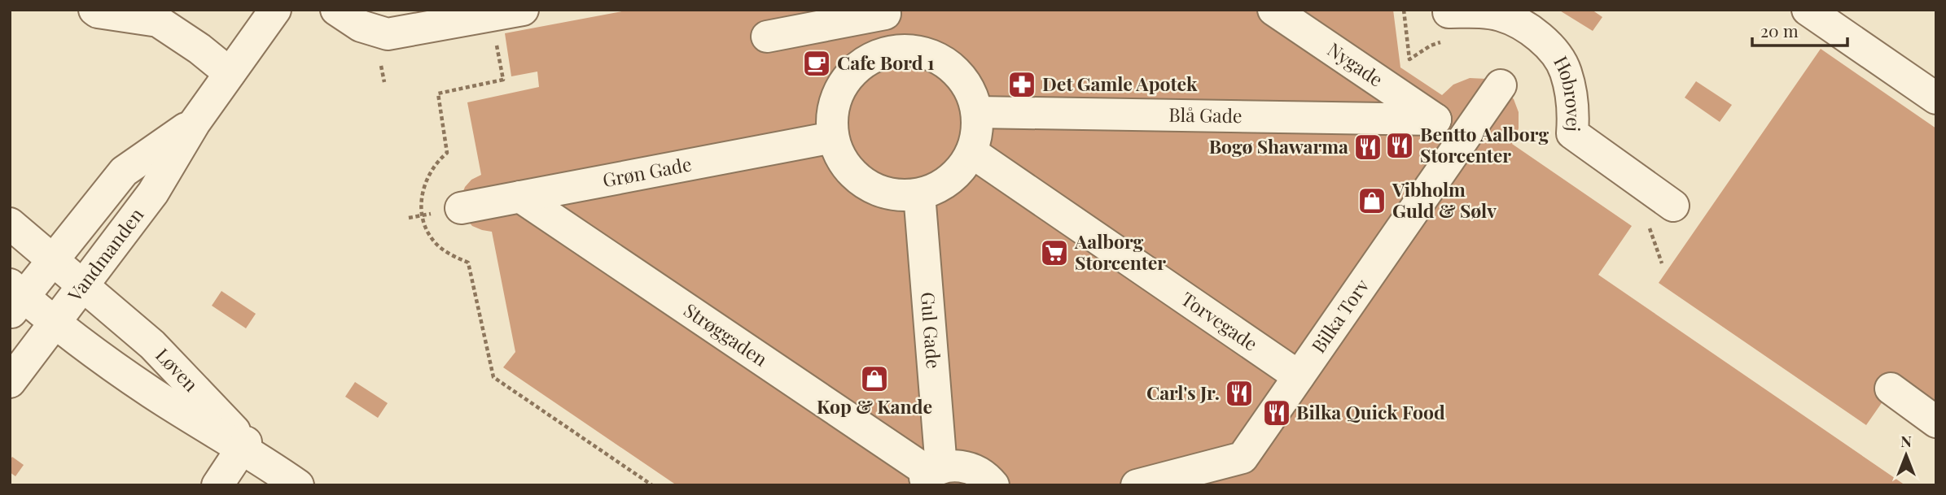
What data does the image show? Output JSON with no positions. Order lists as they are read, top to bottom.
{
  "streets": {
    "street": [
      "Nygade",
      "Hobrovej",
      "Blå Gade",
      "Grøn Gade",
      "Vandmanden",
      "Bilka Torv",
      "Torvegade",
      "Gul Gade",
      "Strøggaden",
      "Løven"
    ]
  },
  "crossings": [
    ["Nygade", "Blå Gade"],
    ["Blå Gade", "Grøn Gade"],
    ["Blå Gade", "Torvegade"],
    ["Blå Gade", "Gul Gade"],
    ["Grøn Gade", "Torvegade"],
    ["Grøn Gade", "Gul Gade"],
    ["Grøn Gade", "Strøggaden"],
    ["Vandmanden", "Løven"],
    ["Bilka Torv", "Torvegade"],
    ["Torvegade", "Gul Gade"],
    ["Gul Gade", "Strøggaden"]
  ],
  "places": {
    "cafe": ["Cafe Bord 1"],
    "pharmacy": ["Det Gamle Apotek"],
    "restaurant": [
      "Bentto Aalborg Storcenter",
      "Bogø Shawarma",
      "Carl's Jr.",
      "Bilka Quick Food"
    ],
    "shop": ["Vibholm Guld & Sølv", "Kop & Kande"],
    "supermarket": ["Aalborg Storcenter"]
  },
  "scale_bar": "20 m",
  "north": "top"
}
